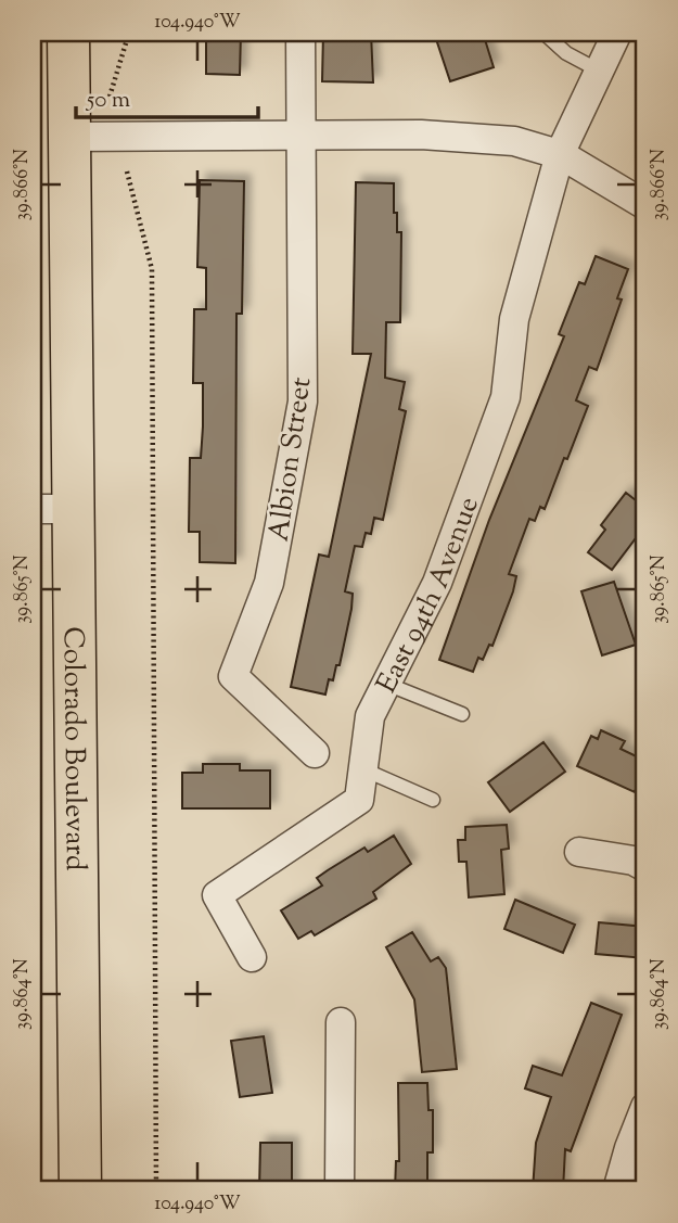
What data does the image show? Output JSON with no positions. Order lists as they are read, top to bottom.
{
  "streets": {
    "main road": ["Colorado Boulevard"],
    "street": ["Albion Street", "East 94th Avenue"]
  },
  "scale_bar": "50 m",
  "coordinates": [
    "104.940°W",
    "39.866°N",
    "39.865°N",
    "39.864°N"
  ]
}
